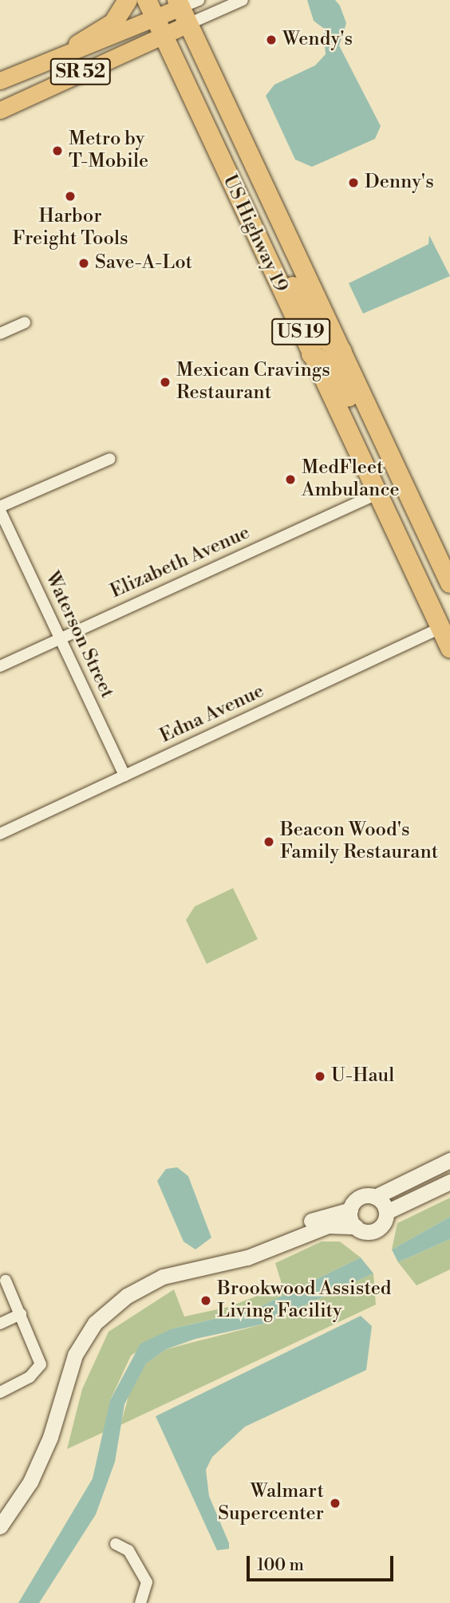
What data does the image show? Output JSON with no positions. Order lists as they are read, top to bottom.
{
  "streets": {
    "highway": ["US Highway 19", "US 19"],
    "main road": ["SR 52"],
    "street": ["Elizabeth Avenue", "Waterson Street", "Edna Avenue"]
  },
  "crossings": [
    ["SR 52", "US Highway 19"],
    ["US Highway 19", "Elizabeth Avenue"],
    ["US Highway 19", "Edna Avenue"],
    ["Elizabeth Avenue", "Waterson Street"],
    ["Waterson Street", "Edna Avenue"]
  ],
  "places": [
    "Wendy's",
    "Metro by T-Mobile",
    "Denny's",
    "Harbor Freight Tools",
    "Save-A-Lot",
    "Mexican Cravings Restaurant",
    "MedFleet Ambulance",
    "Beacon Wood's Family Restaurant",
    "U-Haul",
    "Brookwood Assisted Living Facility",
    "Walmart Supercenter"
  ],
  "scale_bar": "100 m"
}
